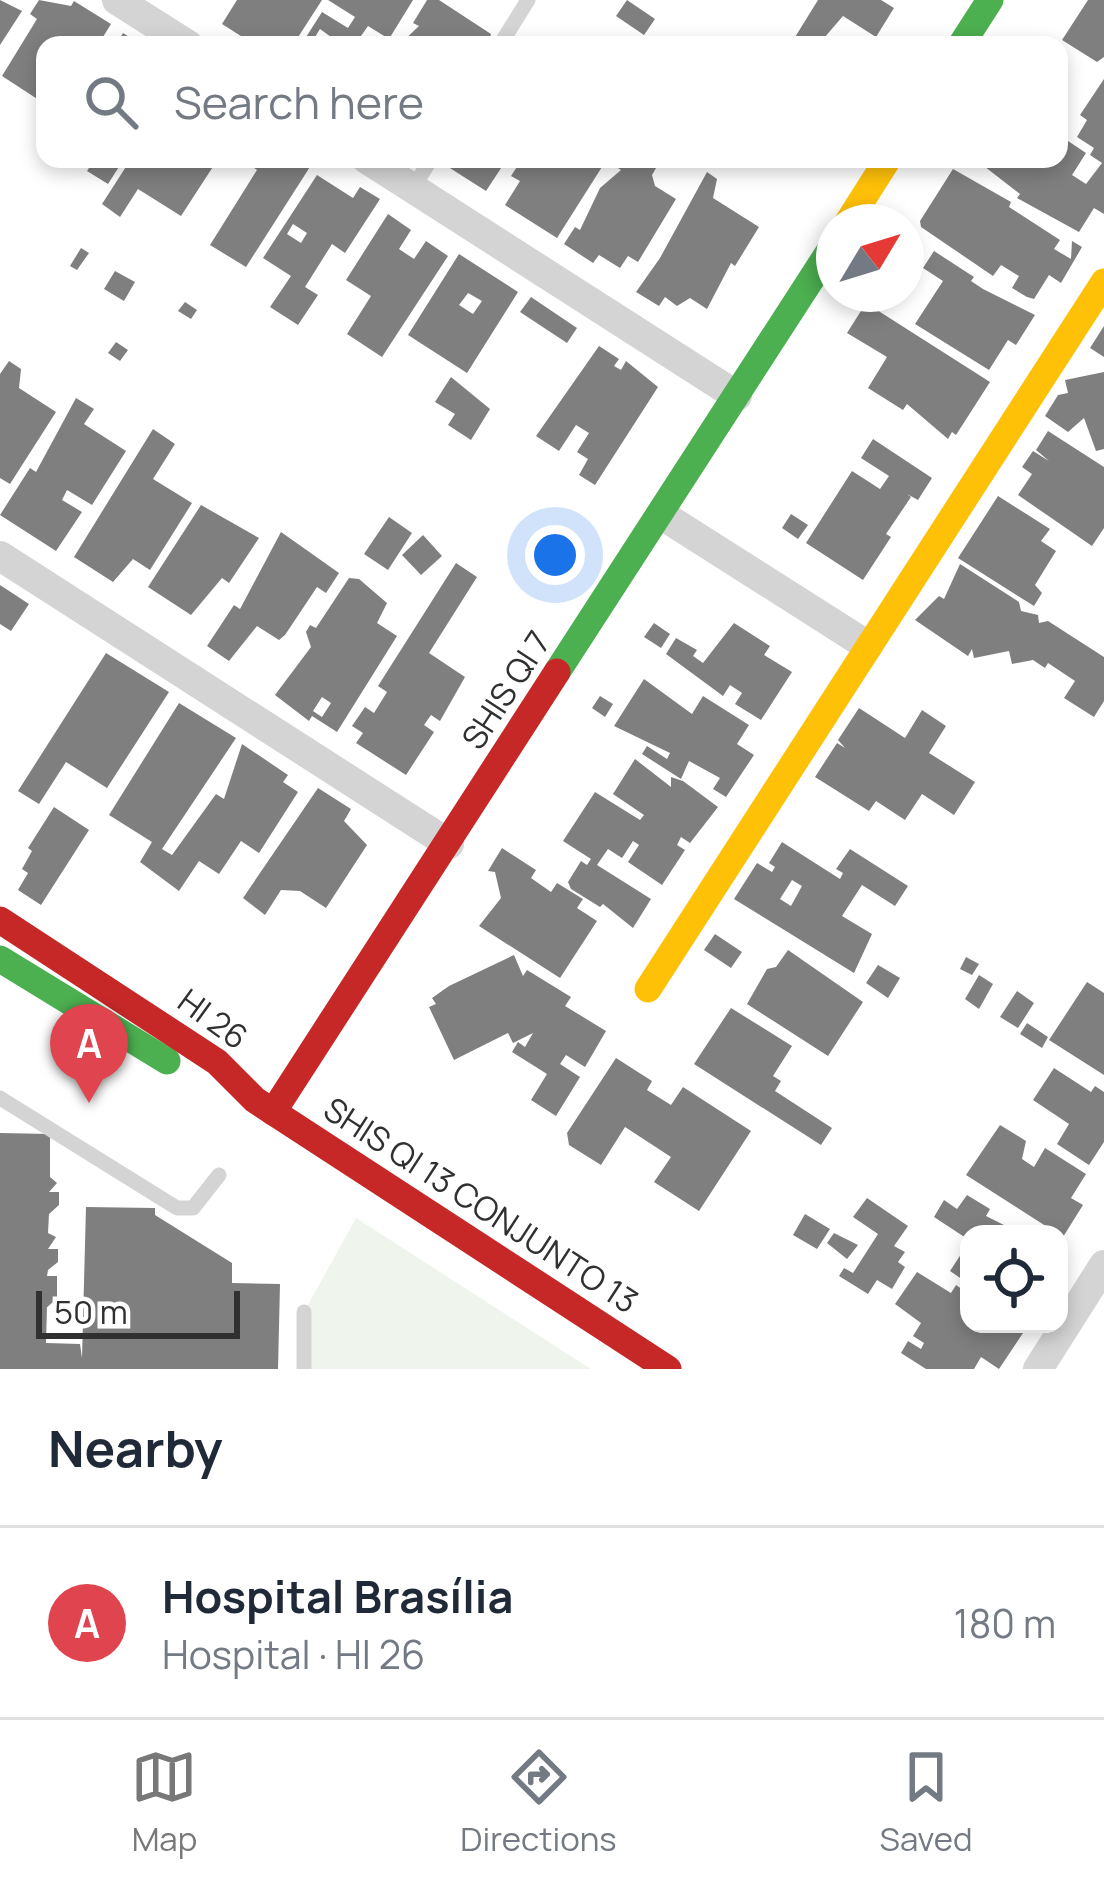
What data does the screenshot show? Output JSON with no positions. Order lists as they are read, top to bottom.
{
  "streets": {
    "street": ["SHIS QI 7", "HI 26", "SHIS QI 13 CONJUNTO 13"]
  },
  "crossings": [
    ["SHIS QI 7", "HI 26"],
    ["SHIS QI 7", "SHIS QI 13 CONJUNTO 13"],
    ["HI 26", "SHIS QI 13 CONJUNTO 13"]
  ],
  "scale_bar": "50 m",
  "north": "top right",
  "page": {
    "search": "Search here",
    "pins": "A",
    "scale": "50 m",
    "heading": "Nearby",
    "list": [
      {
        "mark": "A",
        "name": "Hospital Brasília",
        "note": "Hospital · HI 26",
        "value": "180 m"
      }
    ],
    "nav": ["Map", "Directions", "Saved"]
  }
}
